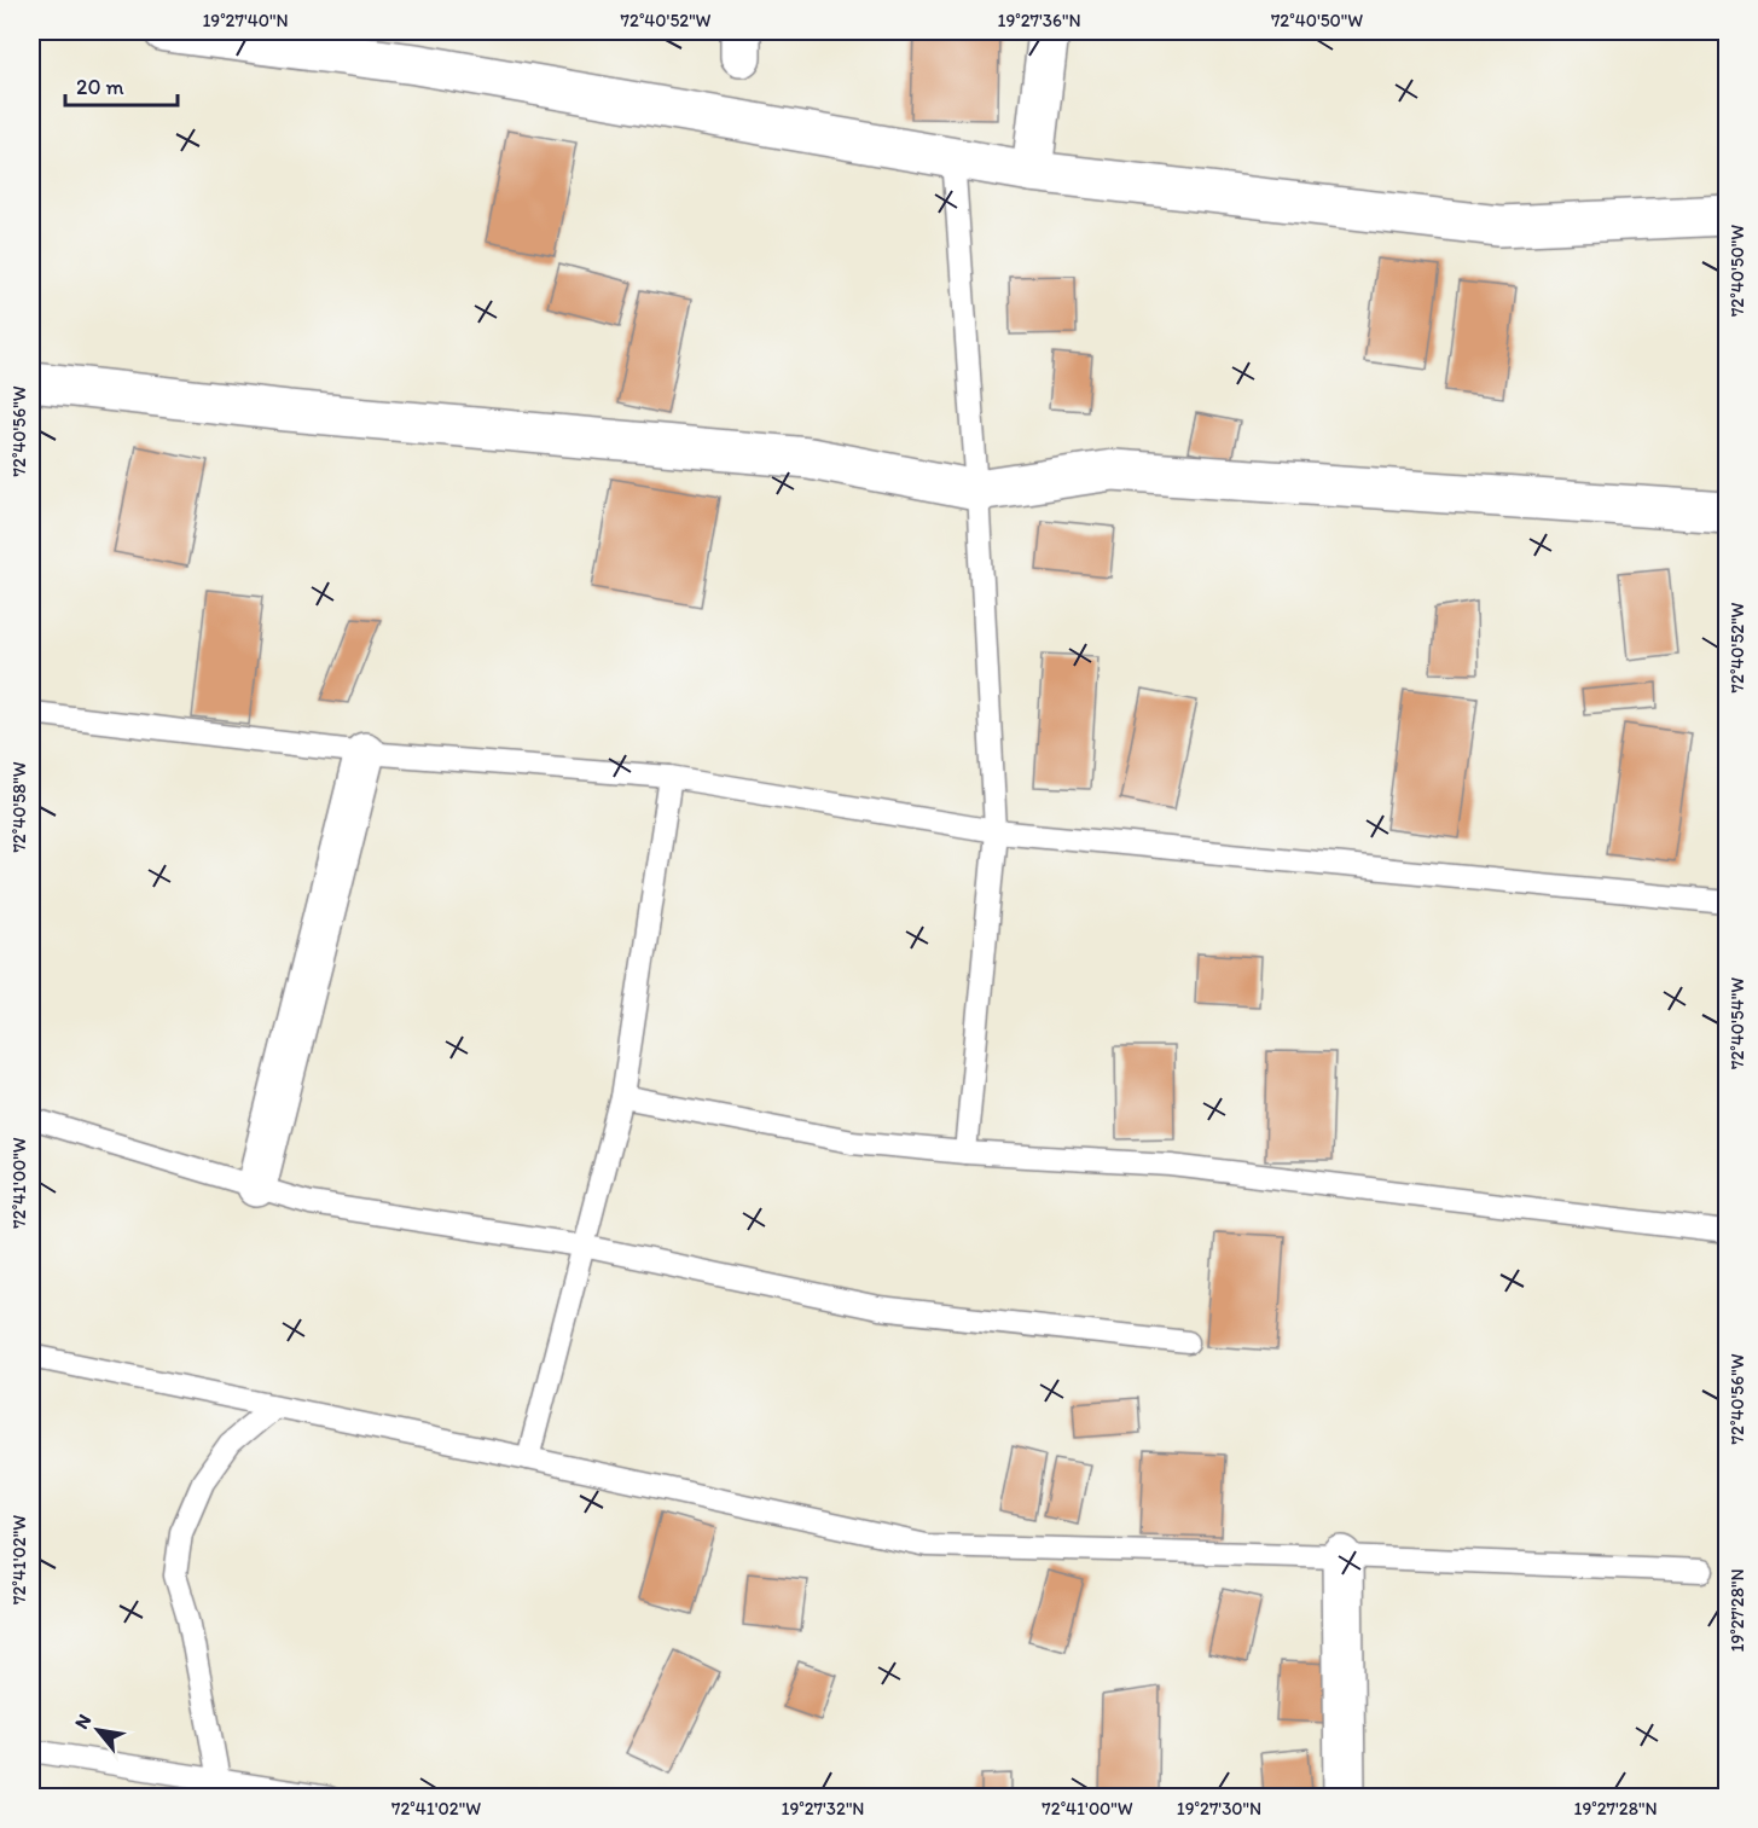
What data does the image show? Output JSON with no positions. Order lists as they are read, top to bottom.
{
  "scale_bar": "20 m",
  "north": "top left",
  "coordinates": [
    "19°27'40\"N",
    "72°40'52\"W",
    "19°27'36\"N",
    "72°40'50\"W",
    "72°40'56\"W",
    "72°40'58\"W",
    "72°40'54\"W",
    "72°41'00\"W",
    "72°41'02\"W",
    "19°27'28\"N",
    "19°27'32\"N",
    "19°27'30\"N"
  ]
}
